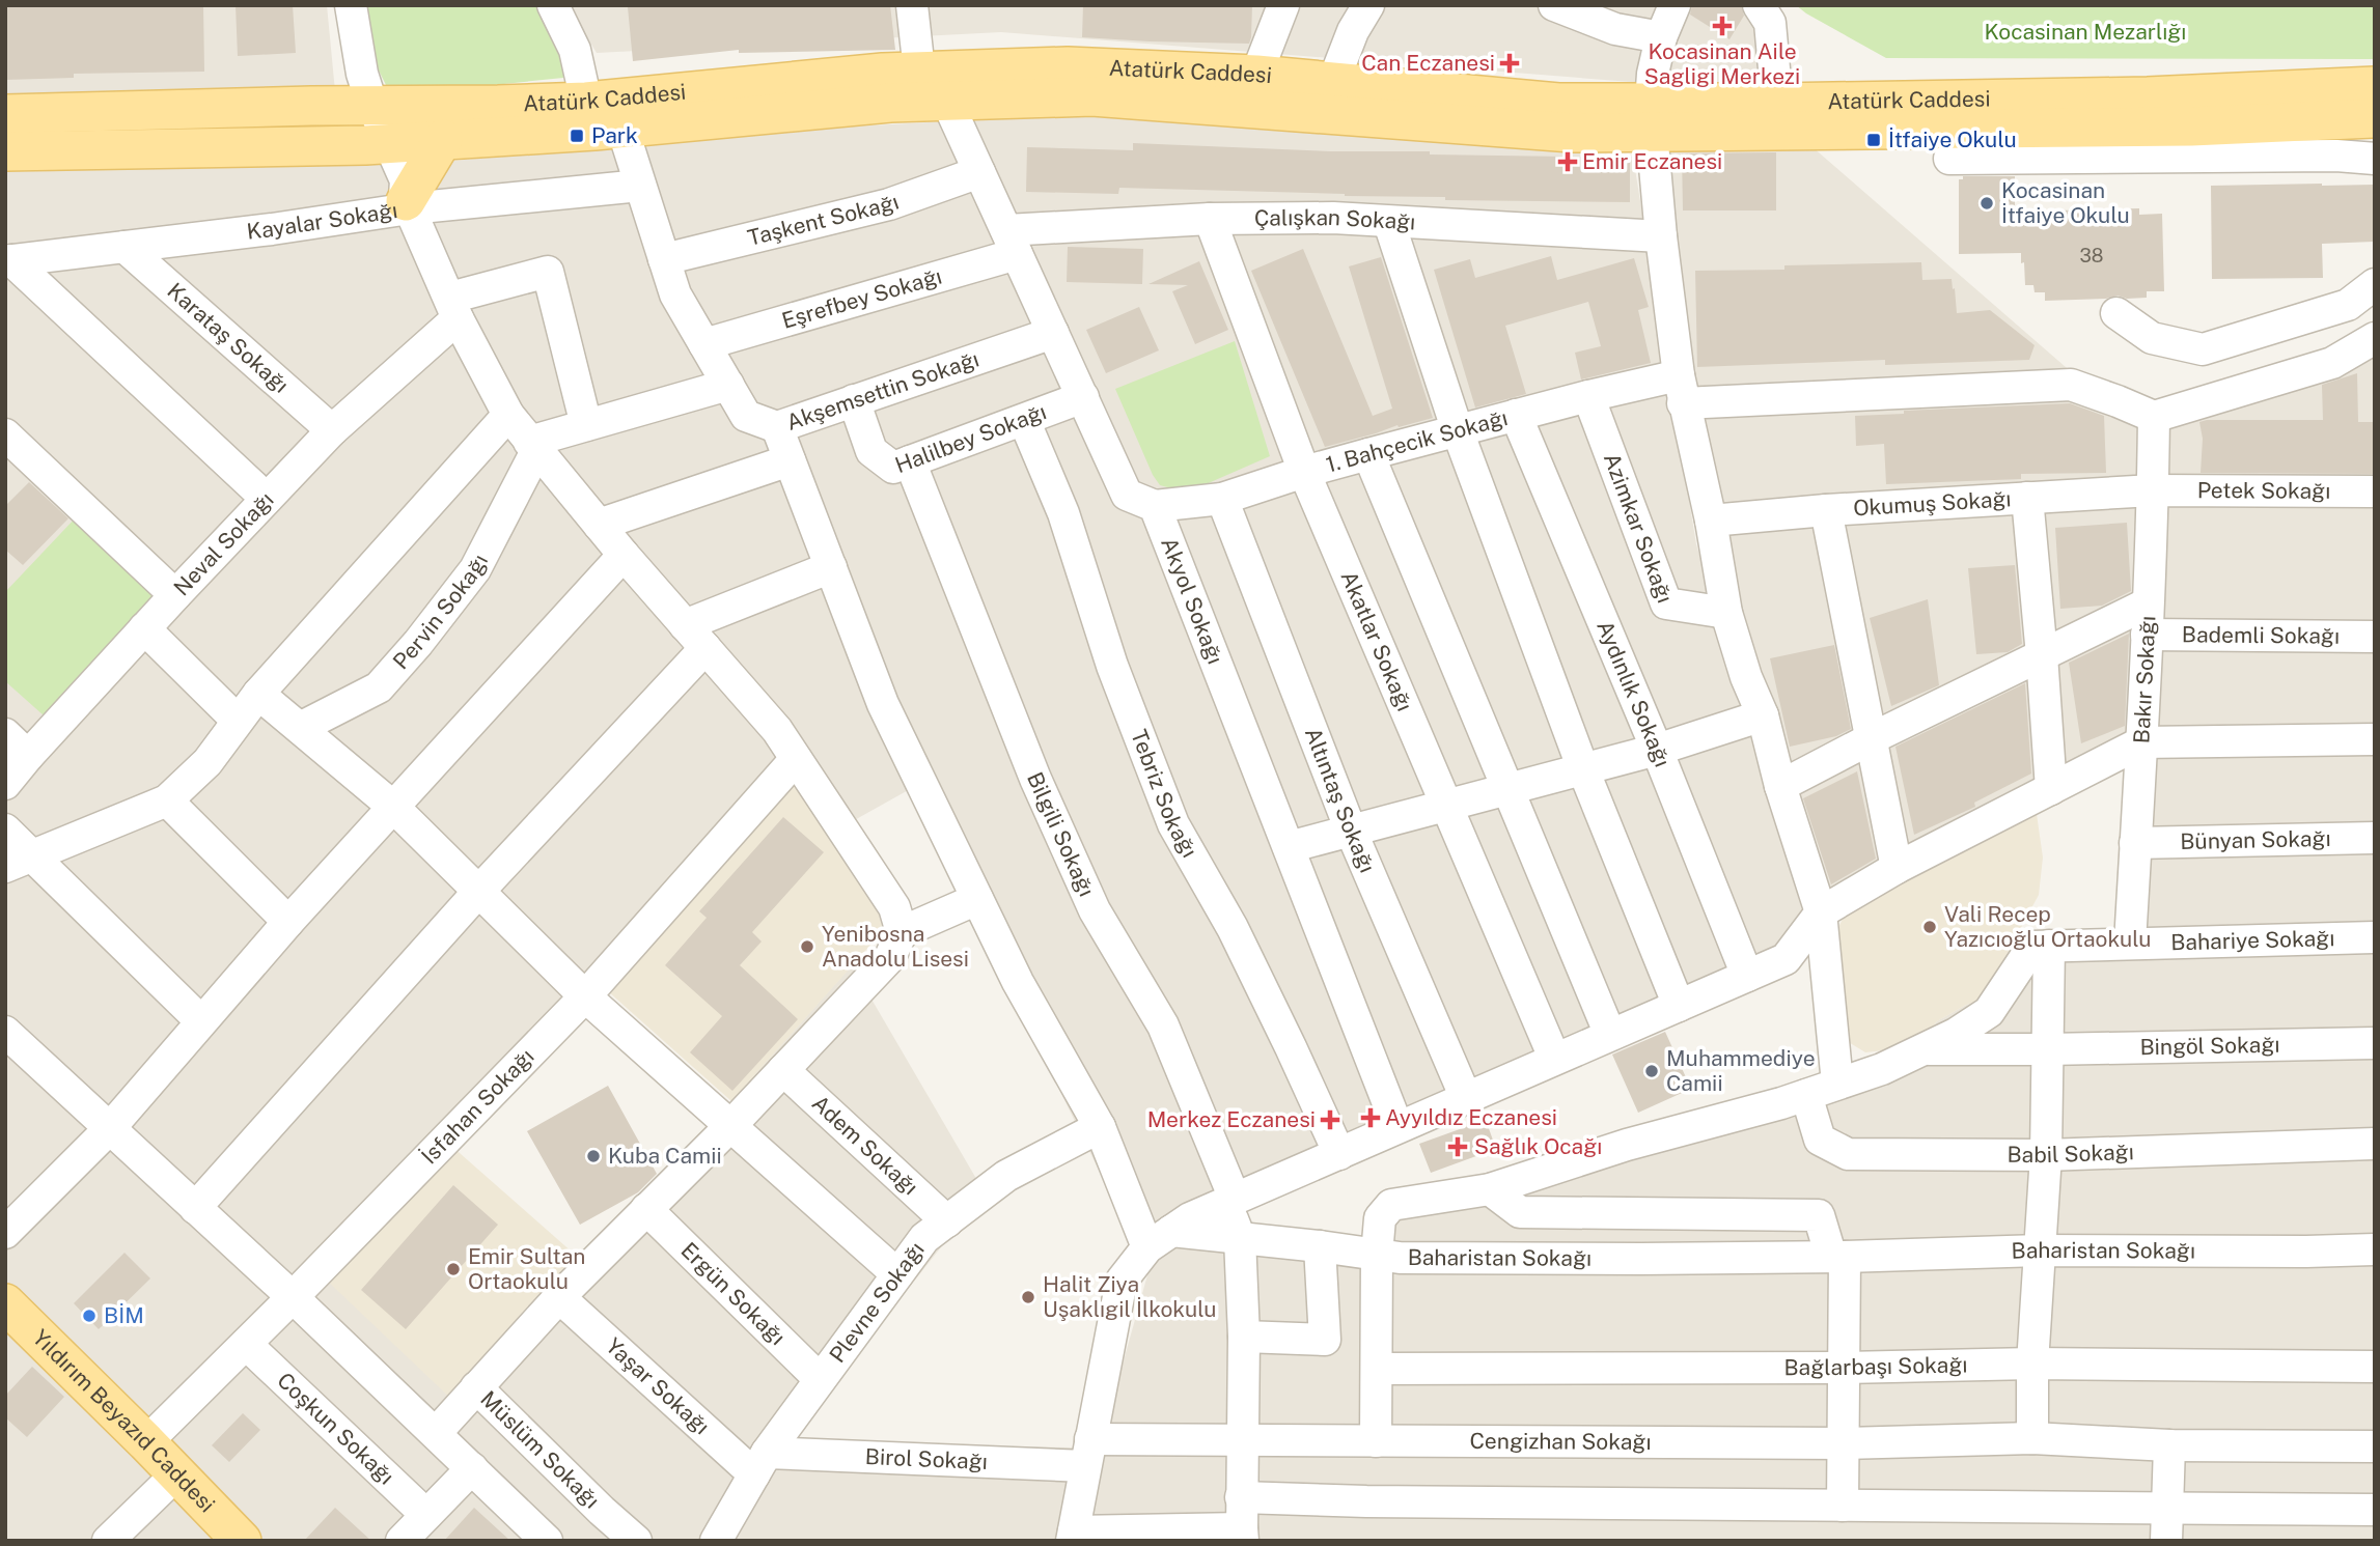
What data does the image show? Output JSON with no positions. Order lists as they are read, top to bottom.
{
  "streets": {
    "main road": ["Atatürk Caddesi", "Yıldırım Beyazıd Caddesi"],
    "street": [
      "Taşkent Sokağı",
      "Kayalar Sokağı",
      "Çalışkan Sokağı",
      "Eşrefbey Sokağı",
      "Karataş Sokağı",
      "Akşemsettin Sokağı",
      "Halilbey Sokağı",
      "1. Bahçecik Sokağı",
      "Petek Sokağı",
      "Okumuş Sokağı",
      "Azimkar Sokağı",
      "Neval Sokağı",
      "Akyol Sokağı",
      "Pervin Sokağı",
      "Bademli Sokağı",
      "Akatlar Sokağı",
      "Bakır Sokağı",
      "Aydınlık Sokağı",
      "Tebriz Sokağı",
      "Altıntaş Sokağı",
      "Bilgili Sokağı",
      "Bünyan Sokağı",
      "Bahariye Sokağı",
      "Bingöl Sokağı",
      "İsfahan Sokağı",
      "Adem Sokağı",
      "Babil Sokağı",
      "Baharistan Sokağı",
      "Ergün Sokağı",
      "Plevne Sokağı",
      "Bağlarbaşı Sokağı",
      "Yaşar Sokağı",
      "Coşkun Sokağı",
      "Cengizhan Sokağı",
      "Müslüm Sokağı",
      "Birol Sokağı"
    ]
  },
  "crossings": [
    ["Taşkent Sokağı", "Akşemsettin Sokağı"],
    ["Kayalar Sokağı", "Karataş Sokağı"],
    ["Kayalar Sokağı", "Akşemsettin Sokağı"],
    ["Çalışkan Sokağı", "Eşrefbey Sokağı"],
    ["Çalışkan Sokağı", "Akatlar Sokağı"],
    ["Eşrefbey Sokağı", "Akşemsettin Sokağı"],
    ["Karataş Sokağı", "Neval Sokağı"],
    ["Akşemsettin Sokağı", "Halilbey Sokağı"],
    ["Halilbey Sokağı", "Tebriz Sokağı"],
    ["Halilbey Sokağı", "Bilgili Sokağı"],
    ["1. Bahçecik Sokağı", "Azimkar Sokağı"],
    ["1. Bahçecik Sokağı", "Akyol Sokağı"],
    ["1. Bahçecik Sokağı", "Akatlar Sokağı"],
    ["1. Bahçecik Sokağı", "Bakır Sokağı"],
    ["1. Bahçecik Sokağı", "Aydınlık Sokağı"],
    ["1. Bahçecik Sokağı", "Altıntaş Sokağı"],
    ["Petek Sokağı", "Okumuş Sokağı"],
    ["Petek Sokağı", "Bakır Sokağı"],
    ["Okumuş Sokağı", "Bakır Sokağı"],
    ["Bademli Sokağı", "Bakır Sokağı"],
    ["Bakır Sokağı", "Bünyan Sokağı"],
    ["Bakır Sokağı", "Bahariye Sokağı"],
    ["Bilgili Sokağı", "Baharistan Sokağı"],
    ["Bilgili Sokağı", "Cengizhan Sokağı"],
    ["İsfahan Sokağı", "Yıldırım Beyazıd Caddesi"],
    ["İsfahan Sokağı", "Coşkun Sokağı"],
    ["Adem Sokağı", "Plevne Sokağı"],
    ["Ergün Sokağı", "Plevne Sokağı"],
    ["Plevne Sokağı", "Yaşar Sokağı"],
    ["Plevne Sokağı", "Birol Sokağı"],
    ["Yaşar Sokağı", "Birol Sokağı"],
    ["Cengizhan Sokağı", "Birol Sokağı"]
  ],
  "parks": ["Kocasinan Mezarlığı"],
  "places": {
    "health": [
      "Kocasinan Aile Sagligi Merkezi",
      "Can Eczanesi",
      "Emir Eczanesi",
      "Ayyıldız Eczanesi",
      "Merkez Eczanesi",
      "Sağlık Ocağı"
    ],
    "transit": ["Park", "İtfaiye Okulu"],
    "other": [
      "Kocasinan İtfaiye Okulu",
      "Vali Recep Yazıcıoğlu Ortaokulu",
      "Yenibosna Anadolu Lisesi",
      "Muhammediye Camii",
      "Kuba Camii",
      "Emir Sultan Ortaokulu",
      "Halit Ziya Uşaklıgil İlkokulu",
      "BİM"
    ]
  },
  "house_numbers": ["38"]
}
